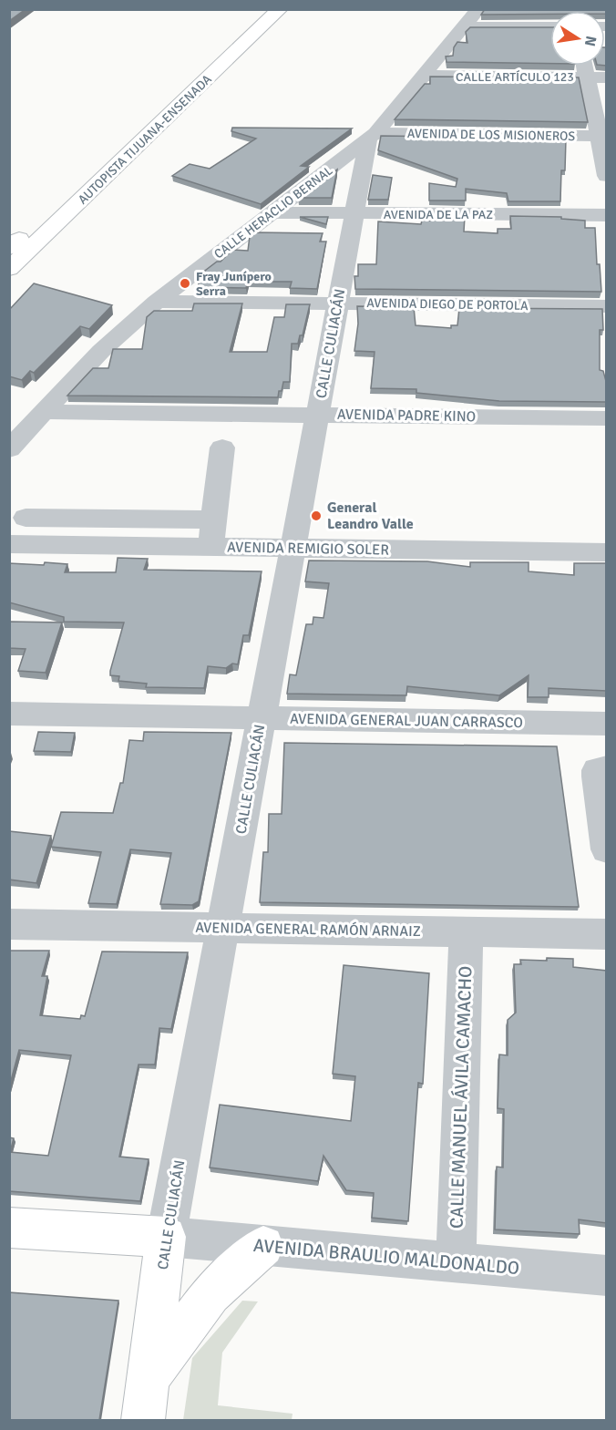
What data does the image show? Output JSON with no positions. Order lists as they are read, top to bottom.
{
  "streets": {
    "main road": ["AUTOPISTA TIJUANA-ENSENADA", "CALLE CULIACÁN"],
    "street": [
      "CALLE ARTÍCULO 123",
      "AVENIDA DE LOS MISIONEROS",
      "CALLE HERACLIO BERNAL",
      "AVENIDA DE LA PAZ",
      "AVENIDA DIEGO DE PORTOLA",
      "AVENIDA PADRE KINO",
      "AVENIDA REMIGIO SOLER",
      "AVENIDA GENERAL JUAN CARRASCO",
      "AVENIDA GENERAL RAMÓN ARNAIZ",
      "CALLE MANUEL ÁVILA CAMACHO",
      "AVENIDA BRAULIO MALDONALDO"
    ]
  },
  "crossings": [
    ["CALLE ARTÍCULO 123", "CALLE HERACLIO BERNAL"],
    ["AVENIDA DE LOS MISIONEROS", "CALLE HERACLIO BERNAL"],
    ["AVENIDA DE LOS MISIONEROS", "CALLE CULIACÁN"],
    ["CALLE HERACLIO BERNAL", "AVENIDA DE LA PAZ"],
    ["CALLE HERACLIO BERNAL", "AVENIDA DIEGO DE PORTOLA"],
    ["CALLE HERACLIO BERNAL", "CALLE CULIACÁN"],
    ["CALLE HERACLIO BERNAL", "AVENIDA PADRE KINO"],
    ["AVENIDA DE LA PAZ", "CALLE CULIACÁN"],
    ["AVENIDA DIEGO DE PORTOLA", "CALLE CULIACÁN"],
    ["CALLE CULIACÁN", "AVENIDA PADRE KINO"],
    ["CALLE CULIACÁN", "AVENIDA REMIGIO SOLER"],
    ["CALLE CULIACÁN", "AVENIDA GENERAL JUAN CARRASCO"],
    ["CALLE CULIACÁN", "AVENIDA GENERAL RAMÓN ARNAIZ"],
    ["CALLE CULIACÁN", "AVENIDA BRAULIO MALDONALDO"],
    ["AVENIDA GENERAL RAMÓN ARNAIZ", "CALLE MANUEL ÁVILA CAMACHO"],
    ["CALLE MANUEL ÁVILA CAMACHO", "AVENIDA BRAULIO MALDONALDO"]
  ],
  "places": ["Fray Junípero Serra", "General Leandro Valle"],
  "north": "right"
}
